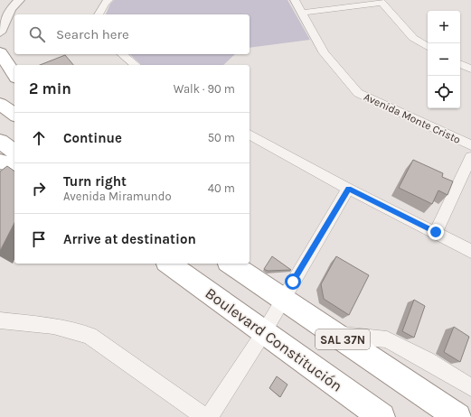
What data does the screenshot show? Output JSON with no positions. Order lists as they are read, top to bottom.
{
  "streets": {
    "highway": ["Boulevard Constitución", "SAL 37N"],
    "street": ["Avenida Monte Cristo"]
  },
  "page": {
    "map_buttons": ["+", "−"],
    "search": "Search here",
    "heading": ["2 min", "Walk · 90 m"],
    "list": [
      ["Continue", "50 m"],
      ["Turn right", "Avenida Miramundo", "40 m"],
      "Arrive at destination"
    ]
  }
}
